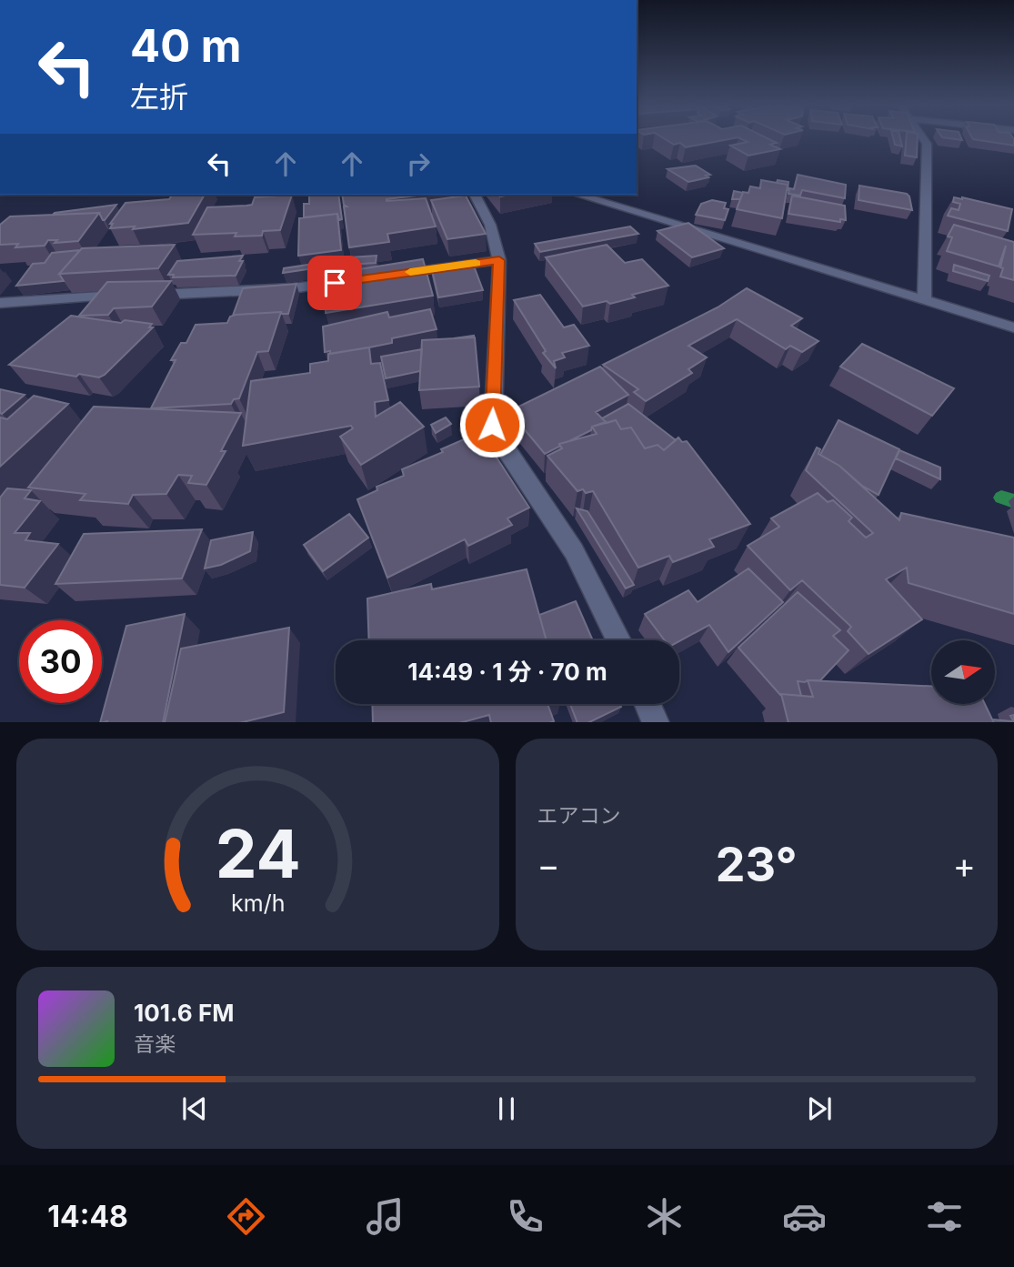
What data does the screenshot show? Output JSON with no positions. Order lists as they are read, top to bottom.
{
  "north": "right",
  "page": {
    "turn": ["40 m", "左折"],
    "limit": "30",
    "trip": "14:49 · 1 分 · 70 m",
    "tile": "エアコン",
    "heat": ["−", "23°", "+"],
    "song": ["101.6 FM", "音楽"],
    "tabs": "14:48",
    "gauge": ["24", "km/h"]
  }
}
